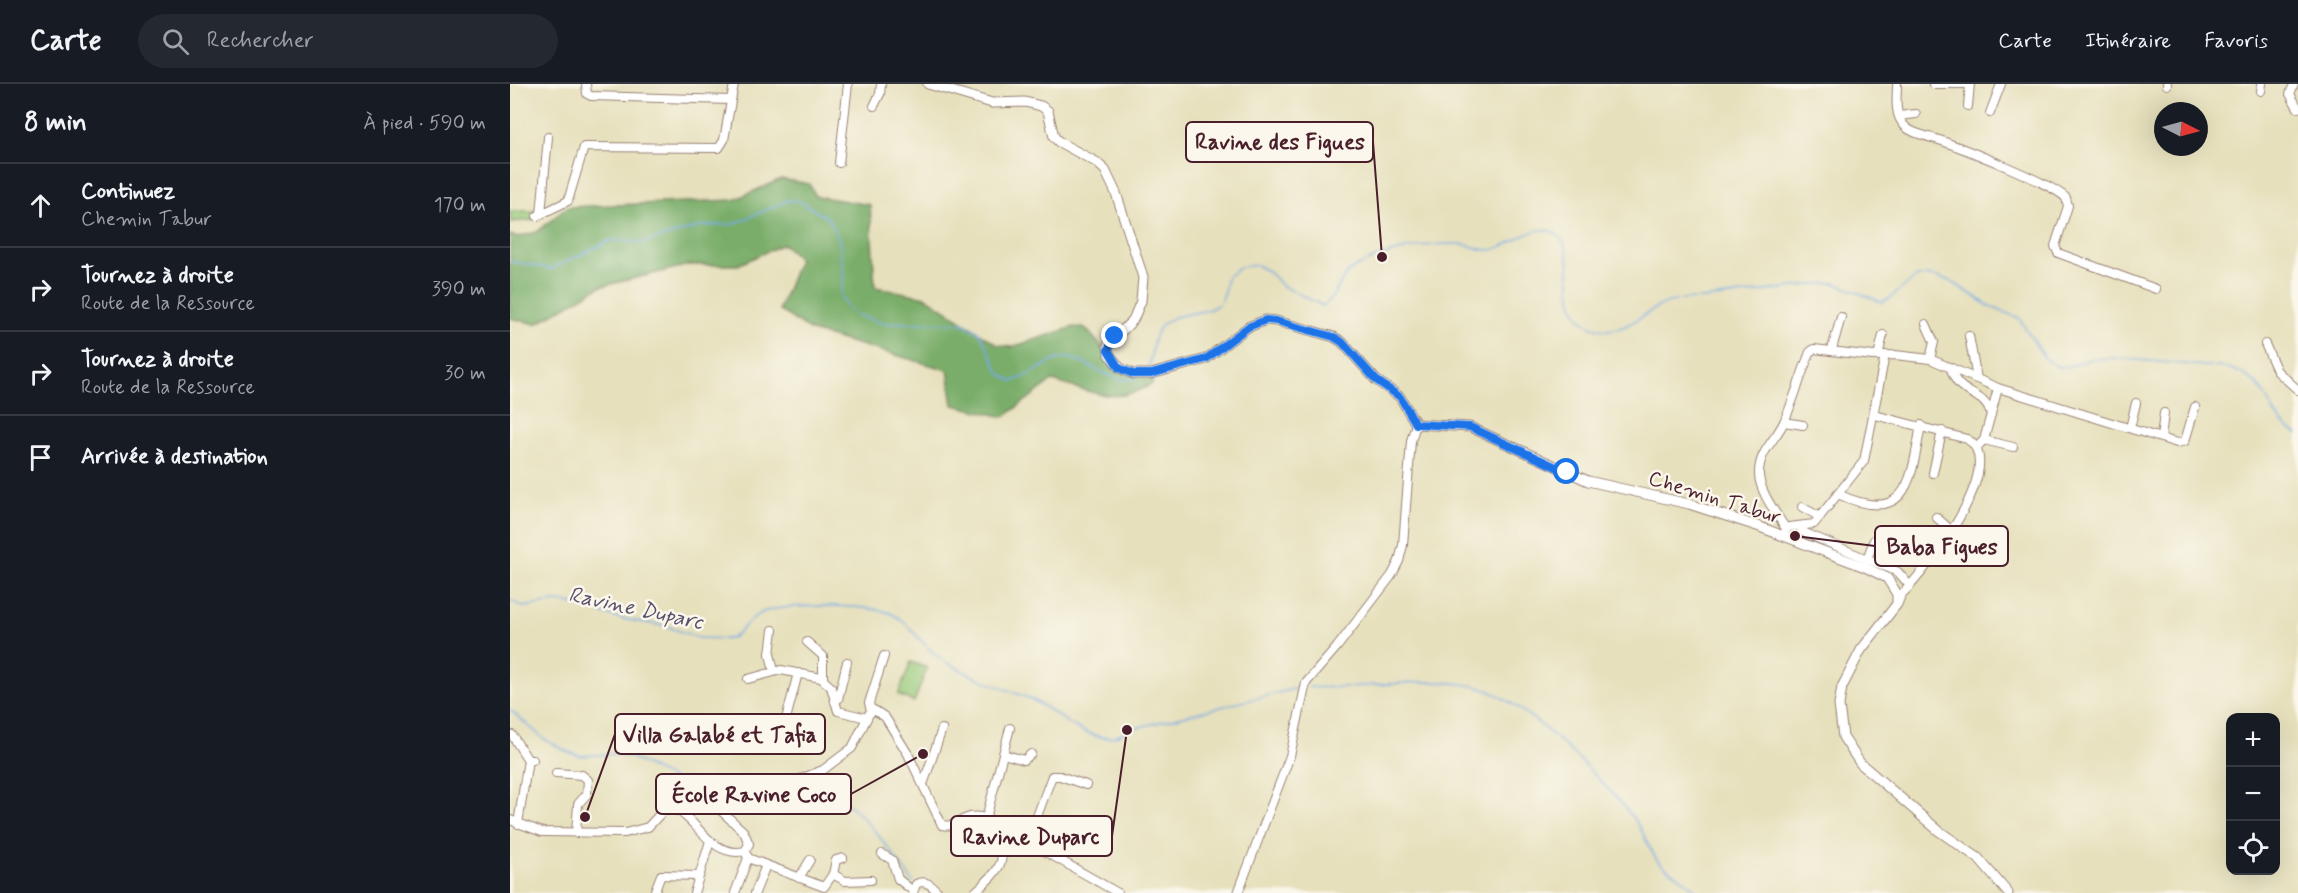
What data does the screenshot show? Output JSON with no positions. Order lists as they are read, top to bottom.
{
  "streets": {
    "street": ["Chemin Tabur"]
  },
  "water": ["Ravine Duparc"],
  "places": [
    "Ravine des Figues",
    "Baba Figues",
    "Ravine Duparc",
    "École Ravine Coco",
    "Villa Galabé et Tafia"
  ],
  "north": "right",
  "page": {
    "header": "Carte",
    "search": "Rechercher",
    "nav": ["Carte", "Itinéraire", "Favoris"],
    "heading": ["8 min", "À pied · 590 m"],
    "list": [
      ["Continuez", "Chemin Tabur", "170 m"],
      ["Tournez à droite", "Route de la Ressource", "390 m"],
      ["Tournez à droite", "Route de la Ressource", "30 m"],
      "Arrivée à destination"
    ],
    "map_buttons": ["+", "−"]
  }
}
